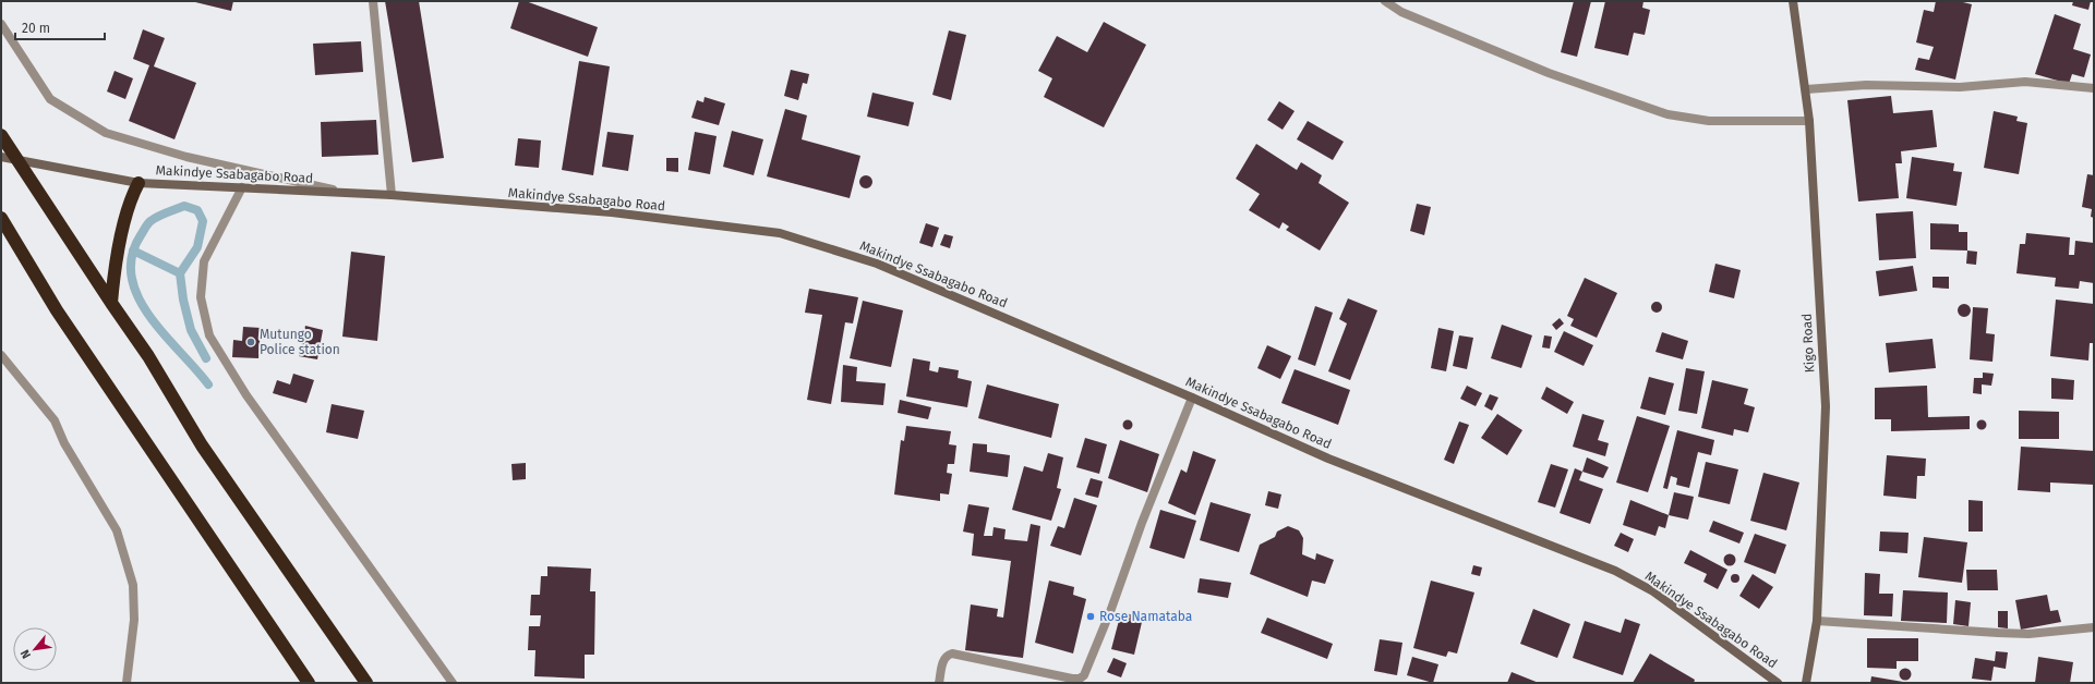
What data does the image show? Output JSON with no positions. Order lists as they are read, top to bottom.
{
  "streets": {
    "street": ["Makindye Ssabagabo Road", "Kigo Road"]
  },
  "places": ["Mutungo Police station", "Rose Namataba"],
  "scale_bar": "20 m",
  "north": "bottom left"
}
